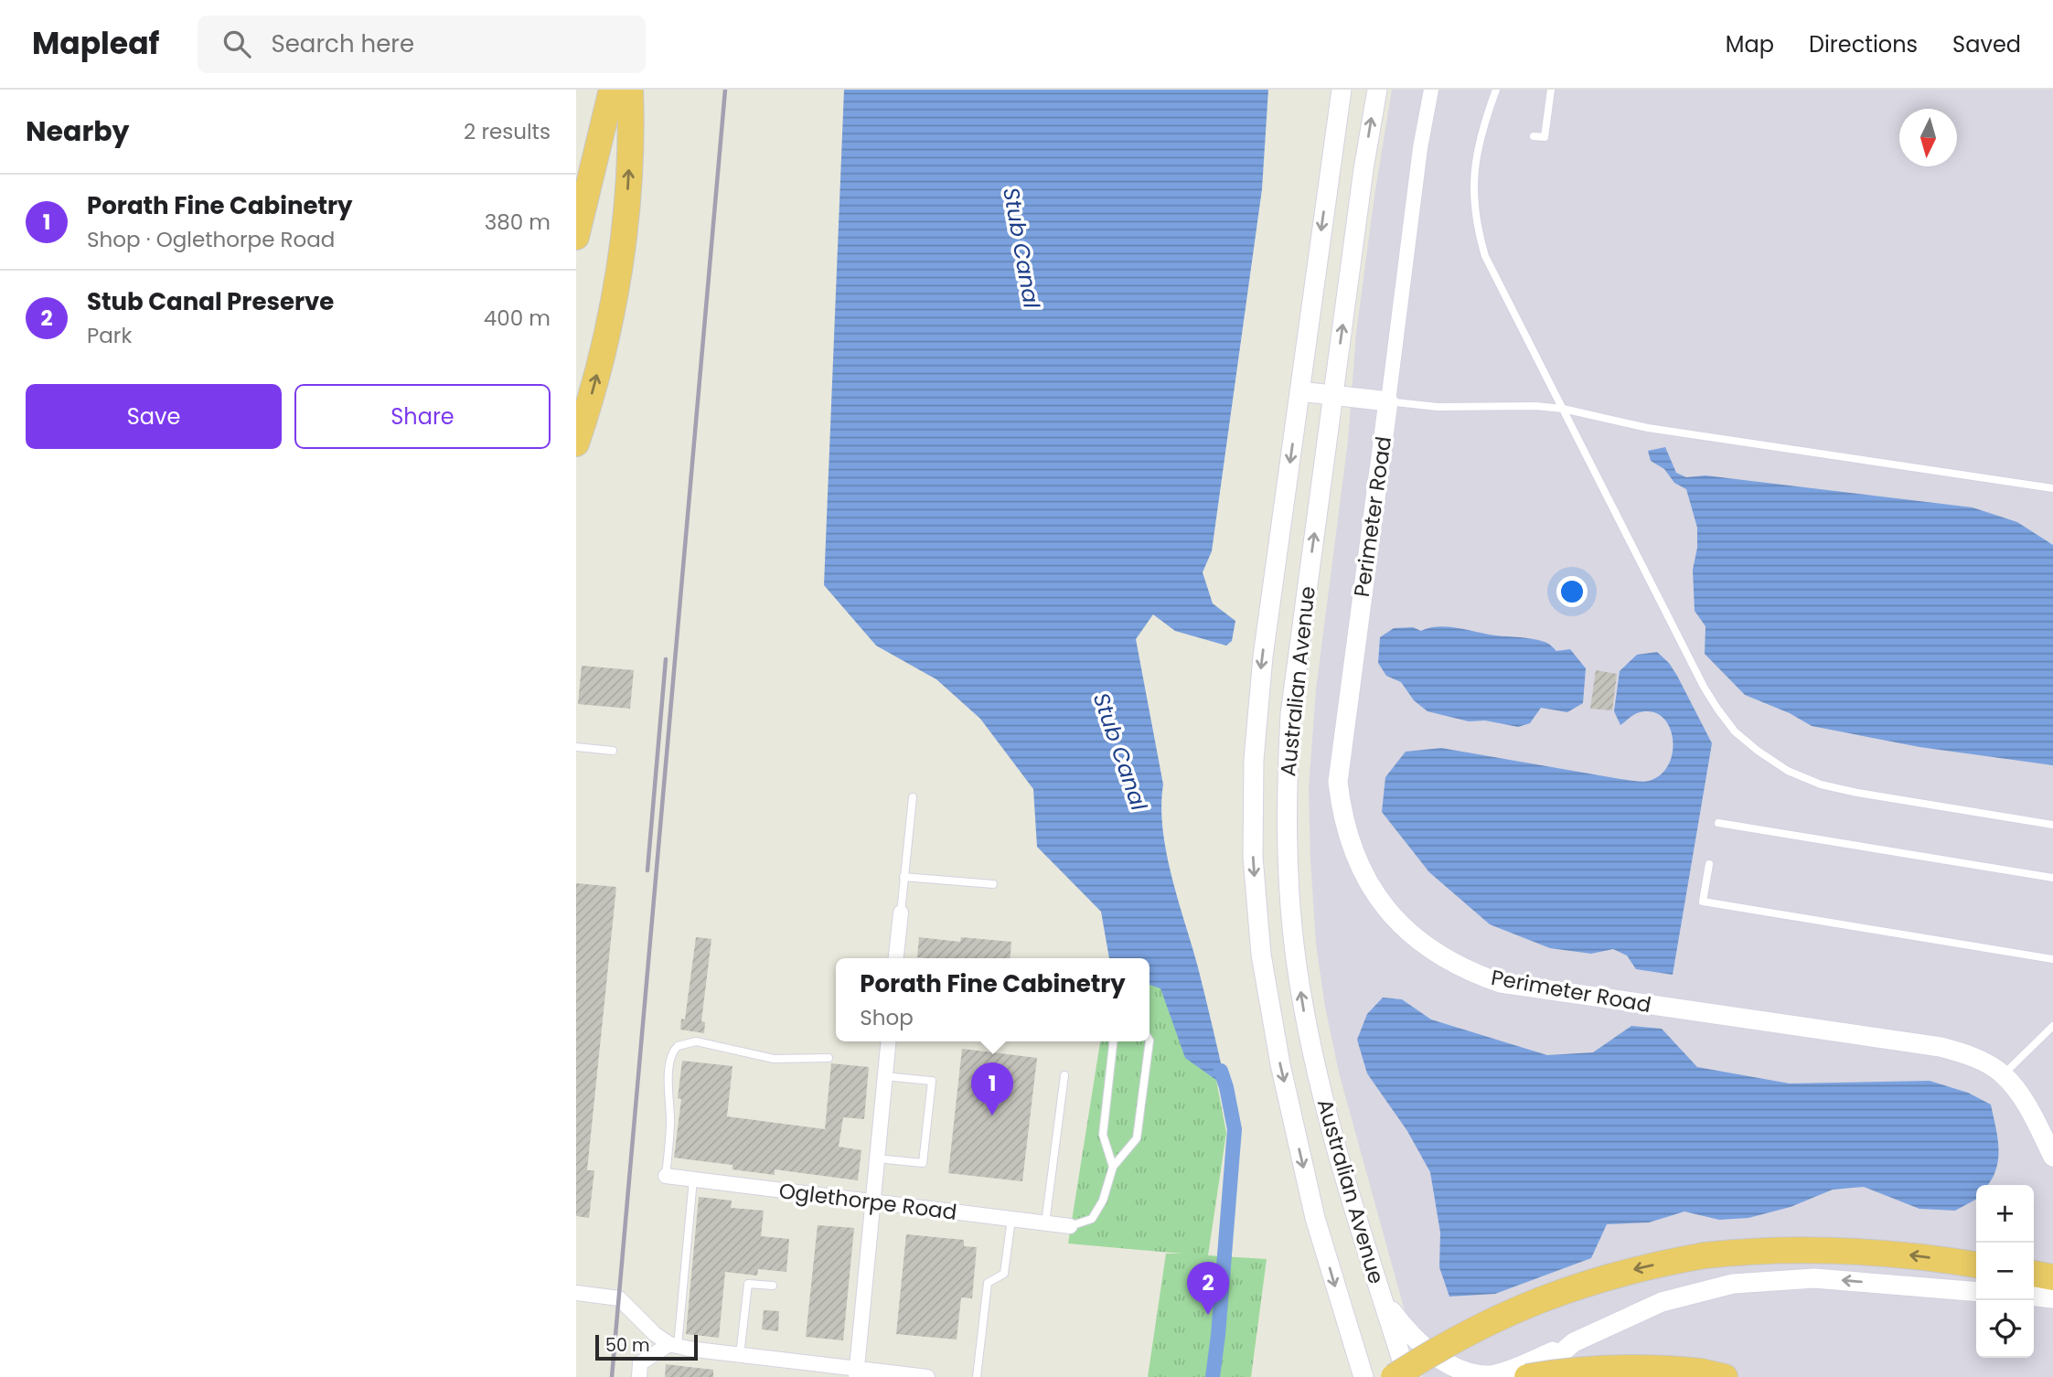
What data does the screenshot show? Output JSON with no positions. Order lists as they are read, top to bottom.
{
  "streets": {
    "main road": ["Perimeter Road", "Australian Avenue"],
    "street": ["Oglethorpe Road"]
  },
  "water": ["Stub Canal"],
  "scale_bar": "50 m",
  "north": "bottom",
  "page": {
    "header": "Mapleaf",
    "search": "Search here",
    "nav": ["Map", "Directions", "Saved"],
    "heading": ["Nearby", "2 results"],
    "list": [
      {
        "mark": "1",
        "name": "Porath Fine Cabinetry",
        "note": "Shop · Oglethorpe Road",
        "value": "380 m"
      },
      {
        "mark": "2",
        "name": "Stub Canal Preserve",
        "note": "Park",
        "value": "400 m"
      }
    ],
    "buttons": ["Save", "Share"],
    "popup": ["Porath Fine Cabinetry", "Shop"],
    "pins": ["1", "2"],
    "map_buttons": ["+", "−"],
    "scale": "50 m"
  }
}
